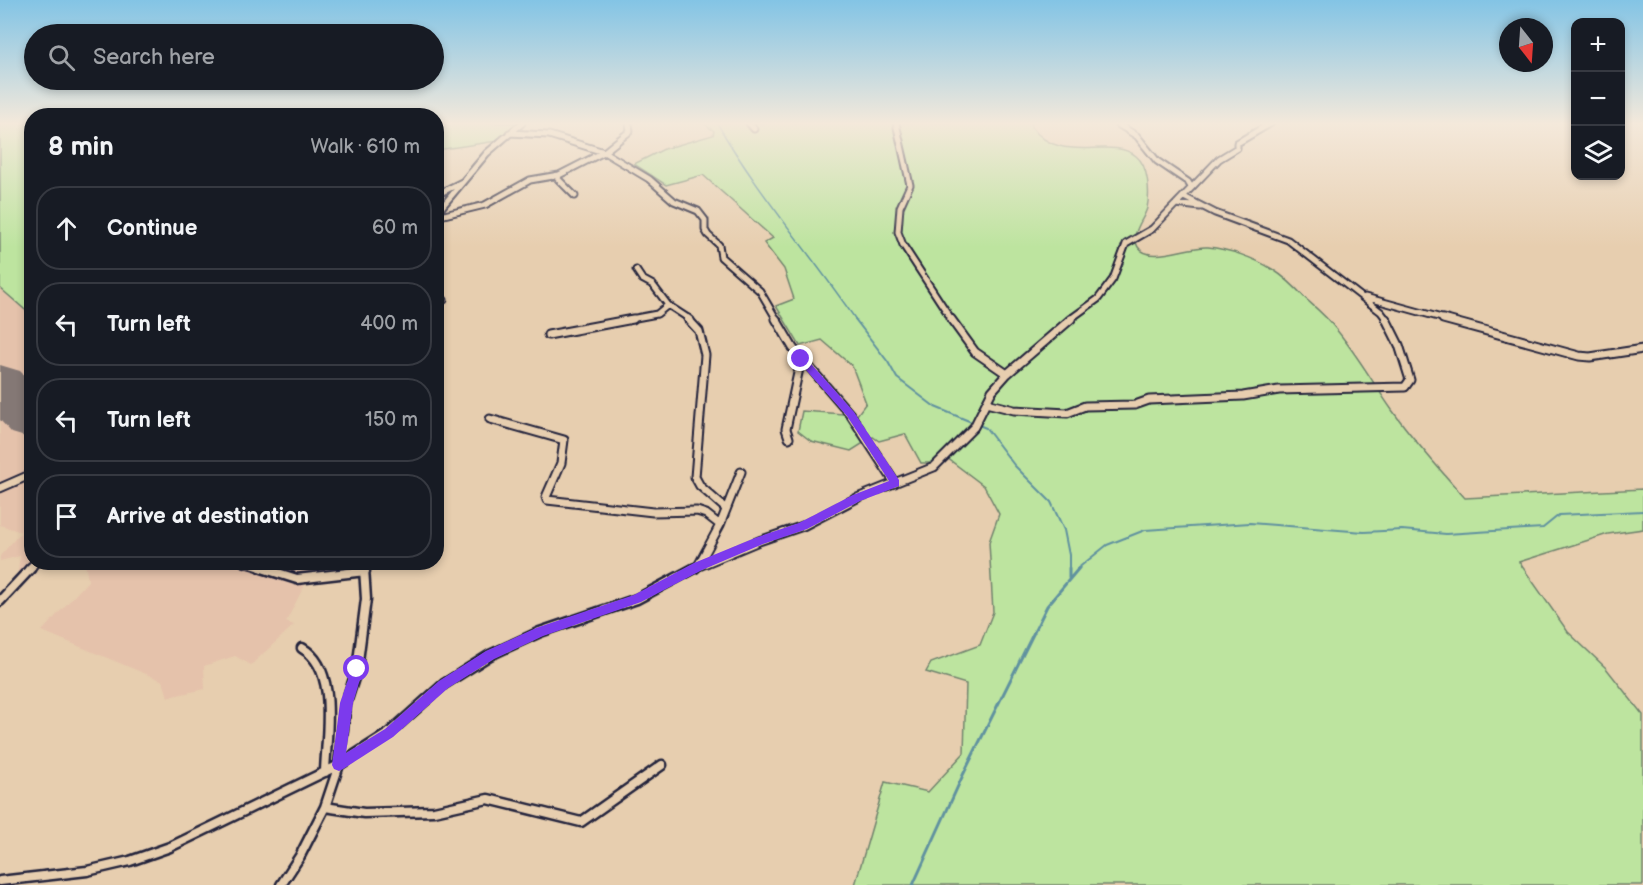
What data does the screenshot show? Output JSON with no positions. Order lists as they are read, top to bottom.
{
  "north": "bottom",
  "page": {
    "map_buttons": ["+", "−"],
    "search": "Search here",
    "heading": ["8 min", "Walk · 610 m"],
    "list": [
      ["Continue", "60 m"],
      ["Turn left", "400 m"],
      ["Turn left", "150 m"],
      "Arrive at destination"
    ]
  }
}
